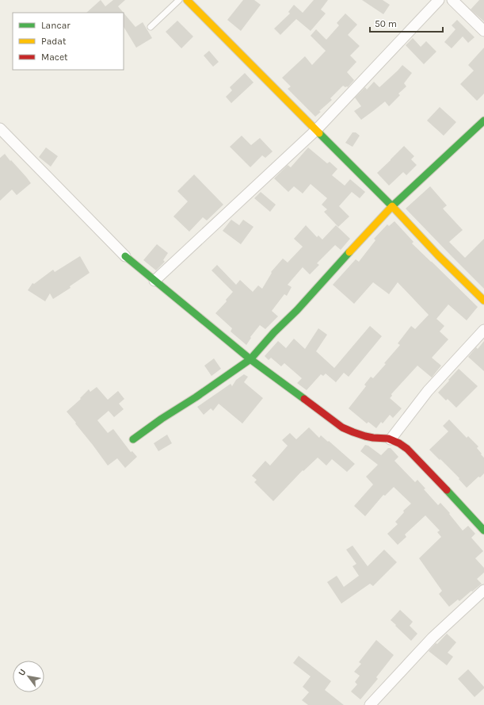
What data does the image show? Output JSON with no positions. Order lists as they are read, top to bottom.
{
  "legend": ["Lancar", "Padat", "Macet"],
  "scale_bar": "50 m",
  "north": "top left"
}
